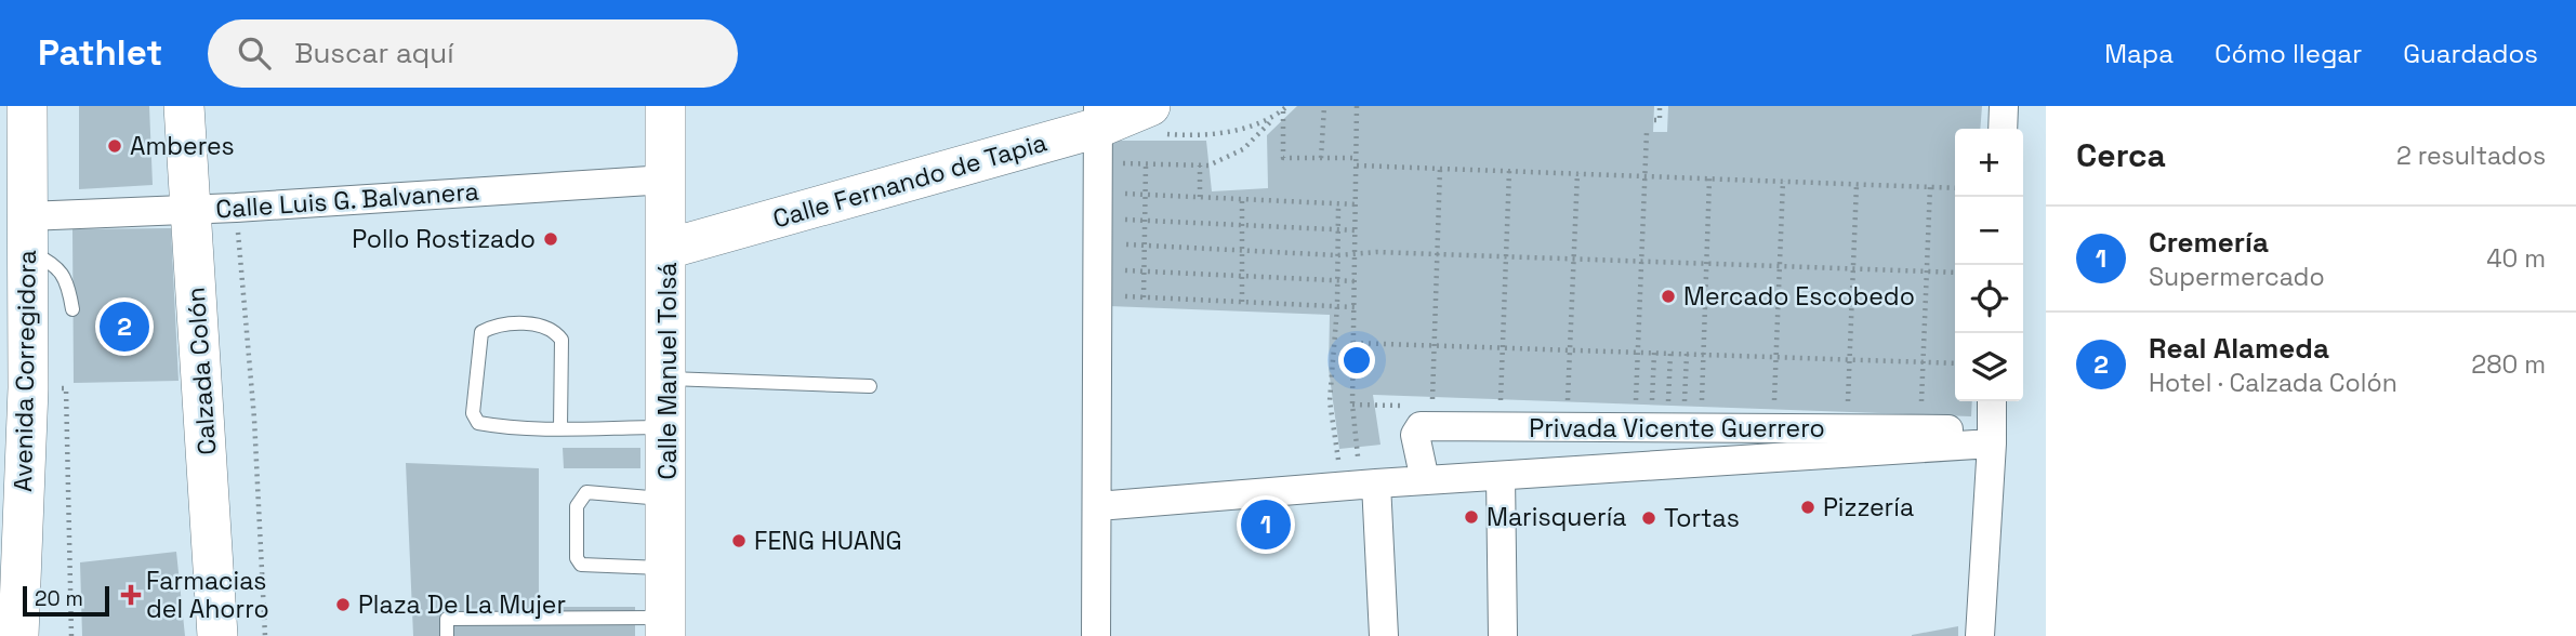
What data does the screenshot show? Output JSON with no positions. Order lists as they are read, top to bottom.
{
  "streets": {
    "street": [
      "Calle Fernando de Tapia",
      "Calle Luis G. Balvanera",
      "Avenida Corregidora",
      "Calzada Colón",
      "Calle Manuel Tolsá",
      "Privada Vicente Guerrero"
    ]
  },
  "crossings": [
    ["Calle Fernando de Tapia", "Calle Manuel Tolsá"],
    ["Calle Luis G. Balvanera", "Avenida Corregidora"],
    ["Calle Luis G. Balvanera", "Calzada Colón"],
    ["Calle Luis G. Balvanera", "Calle Manuel Tolsá"]
  ],
  "places": {
    "other": [
      "Amberes",
      "Pollo Rostizado",
      "Mercado Escobedo",
      "Pizzería",
      "Marisquería",
      "Tortas",
      "FENG HUANG",
      "Plaza De La Mujer"
    ],
    "health": ["Farmacias del Ahorro"]
  },
  "scale_bar": "20 m",
  "page": {
    "header": "Pathlet",
    "search": "Buscar aquí",
    "nav": ["Mapa", "Cómo llegar", "Guardados"],
    "heading": ["Cerca", "2 resultados"],
    "map_buttons": ["+", "−"],
    "list": [
      {
        "mark": "1",
        "name": "Cremería",
        "note": "Supermercado",
        "value": "40 m"
      },
      {
        "mark": "2",
        "name": "Real Alameda",
        "note": "Hotel · Calzada Colón",
        "value": "280 m"
      }
    ],
    "pins": ["2", "1"],
    "scale": "20 m"
  }
}
